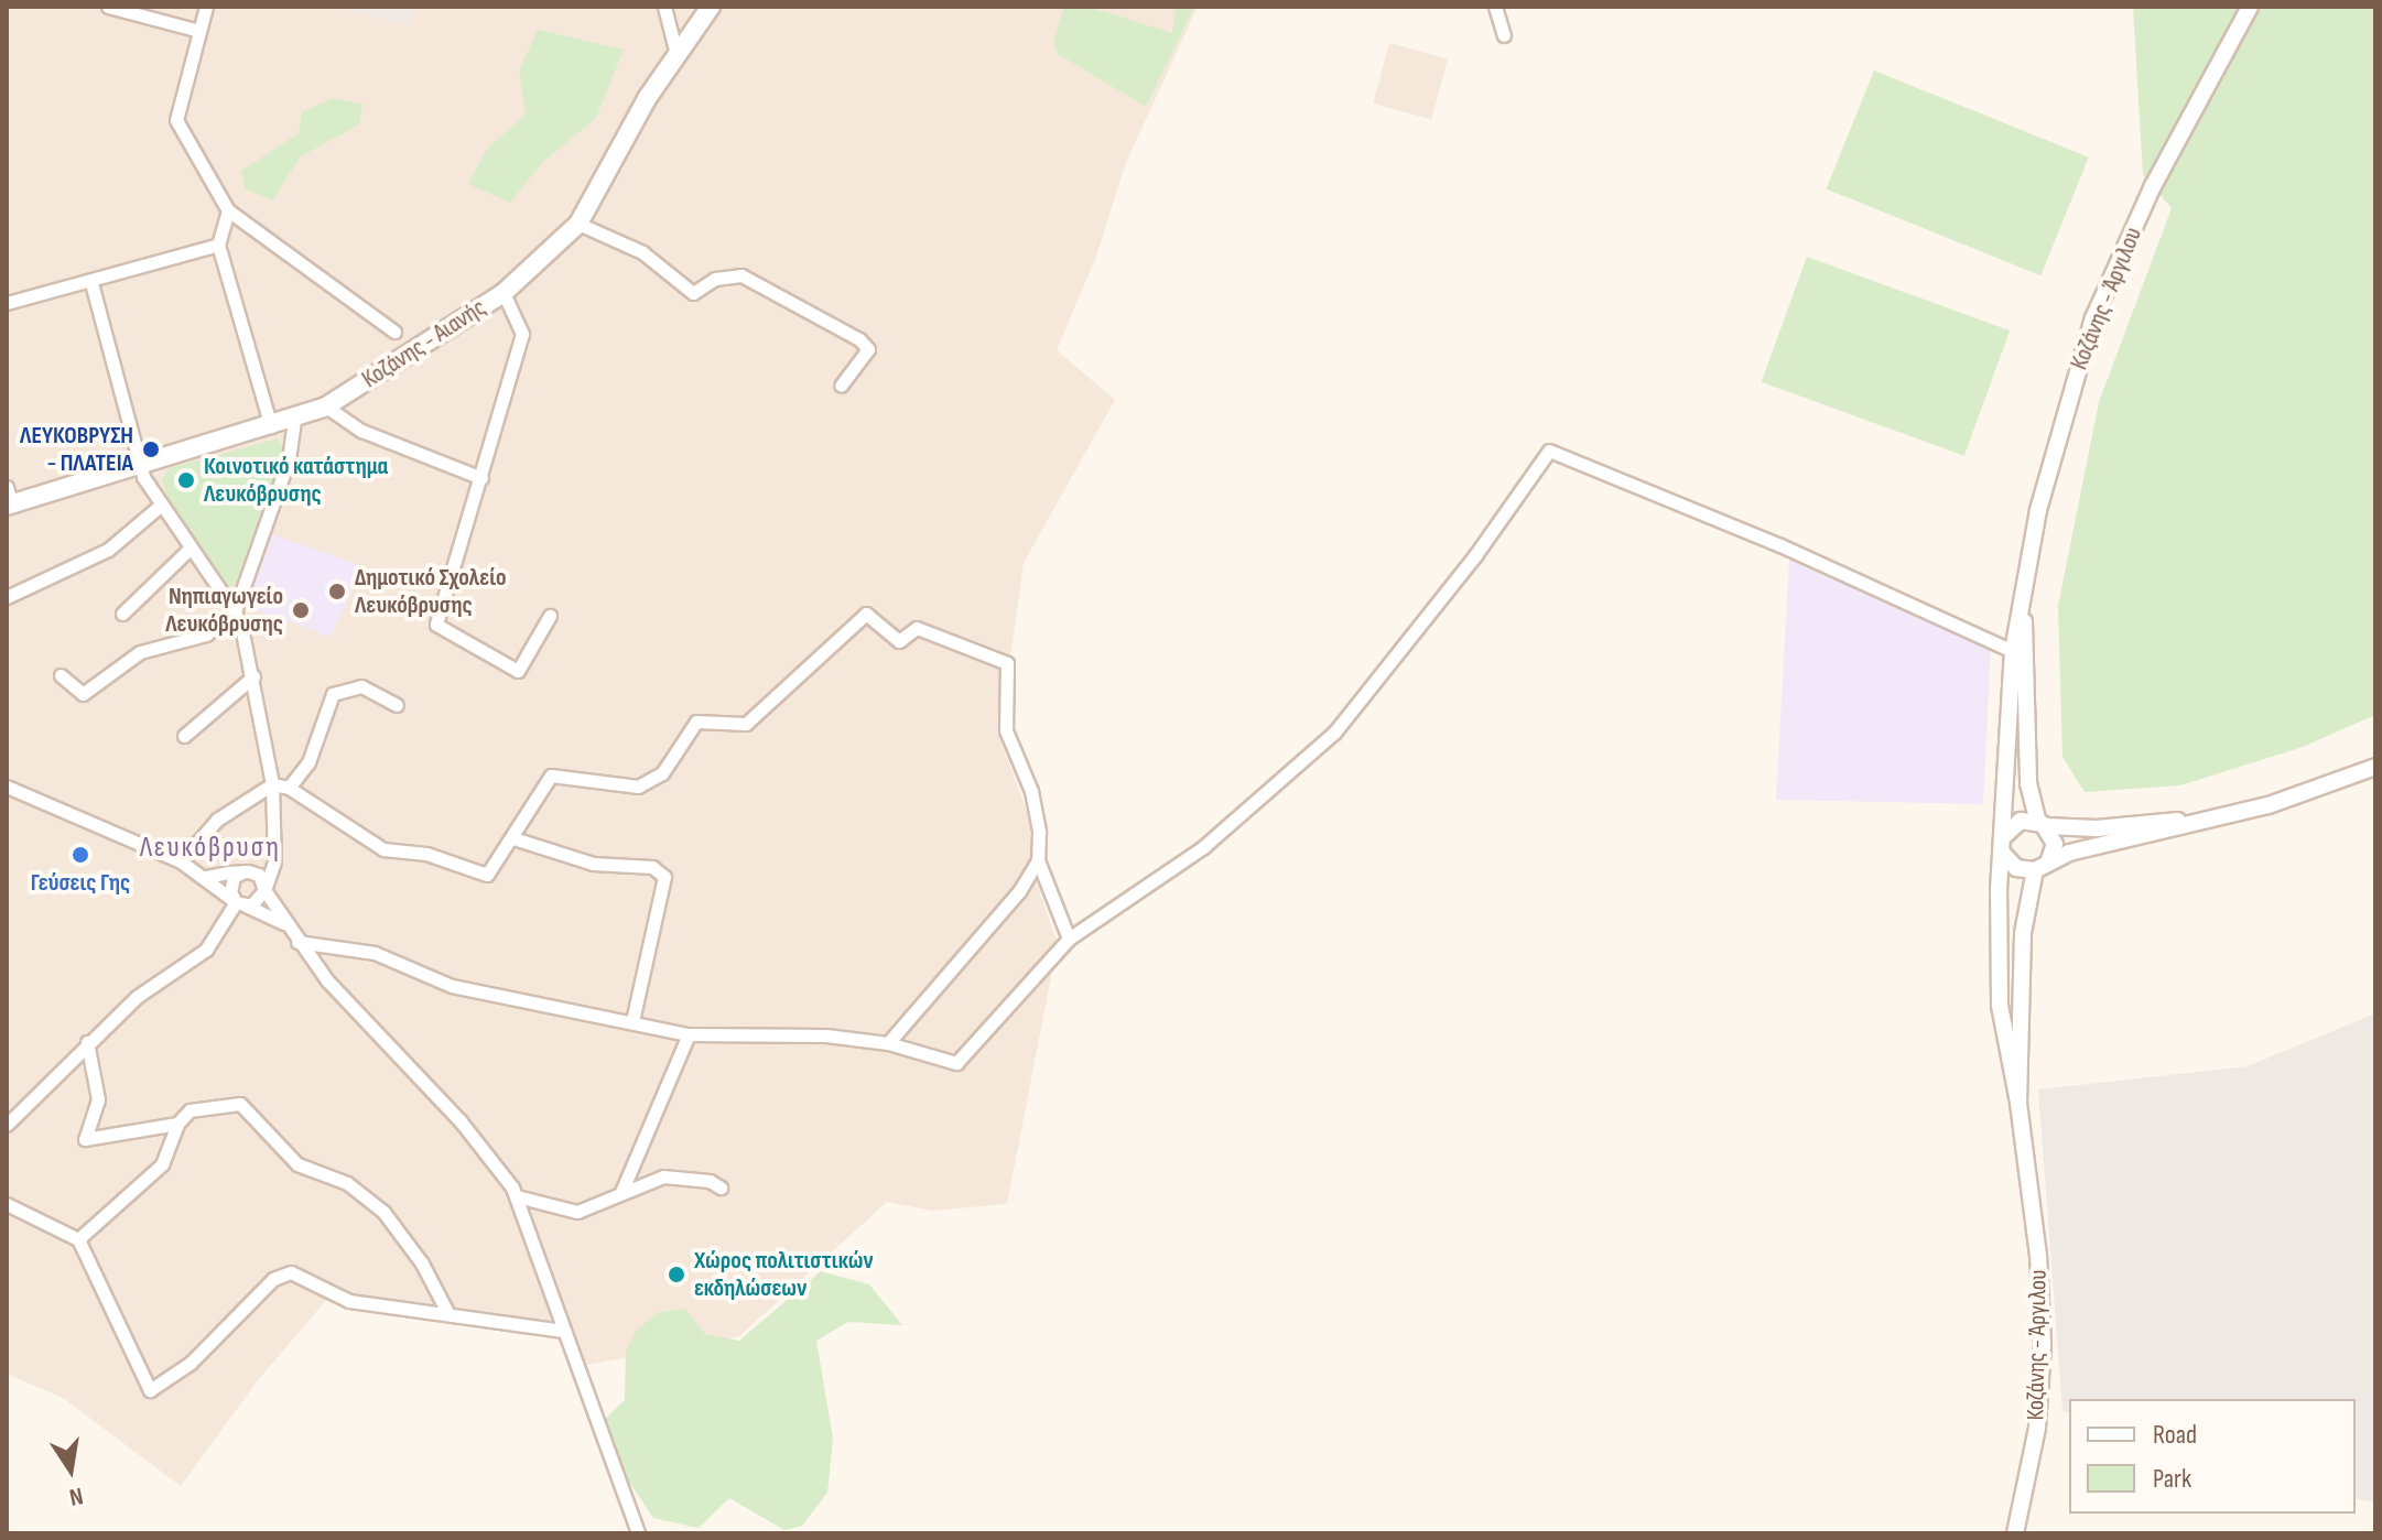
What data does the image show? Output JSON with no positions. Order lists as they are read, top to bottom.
{
  "streets": {
    "main road": ["Κοζάνης - Αιανής"],
    "street": ["Κοζάνης - Άργιλου"]
  },
  "districts": ["Λευκόβρυση"],
  "places": [
    "ΛΕΥΚΟΒΡΥΣΗ - ΠΛΑΤΕΙΑ",
    "Κοινοτικό κατάστημα Λευκόβρυσης",
    "Δημοτικό Σχολείο Λευκόβρυσης",
    "Νηπιαγωγείο Λευκόβρυσης",
    "Γεύσεις Γης",
    "Χώρος πολιτιστικών εκδηλώσεων"
  ],
  "legend": ["Road", "Park"],
  "north": "bottom"
}
